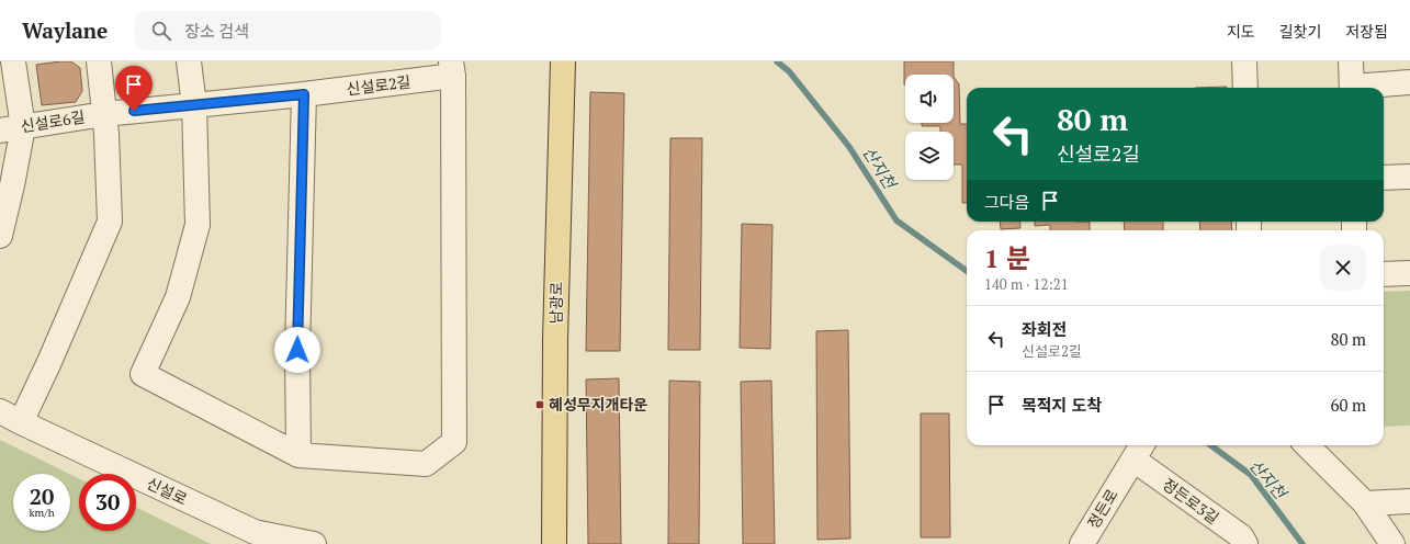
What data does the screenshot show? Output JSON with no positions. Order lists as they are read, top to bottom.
{
  "streets": {
    "main road": ["남광로"],
    "street": [
      "신설로2길",
      "신설로6길",
      "신설로",
      "정든로3길",
      "정든로"
    ]
  },
  "crossings": [
    ["신설로2길", "신설로6길"],
    ["정든로3길", "정든로"]
  ],
  "water": ["산지천"],
  "places": {
    "transit": ["혜성무지개타운"]
  },
  "page": {
    "header": "Waylane",
    "search": "장소 검색",
    "nav": ["지도", "길찾기", "저장됨"],
    "turn": ["80 m", "신설로2길"],
    "then": "그다음",
    "heading": ["1 분", "140 m · 12:21"],
    "list": [
      {
        "name": "좌회전",
        "note": "신설로2길",
        "value": "80 m"
      },
      {
        "name": "목적지 도착",
        "value": "60 m"
      }
    ],
    "speed": "20 km/h",
    "limit": "30"
  }
}
